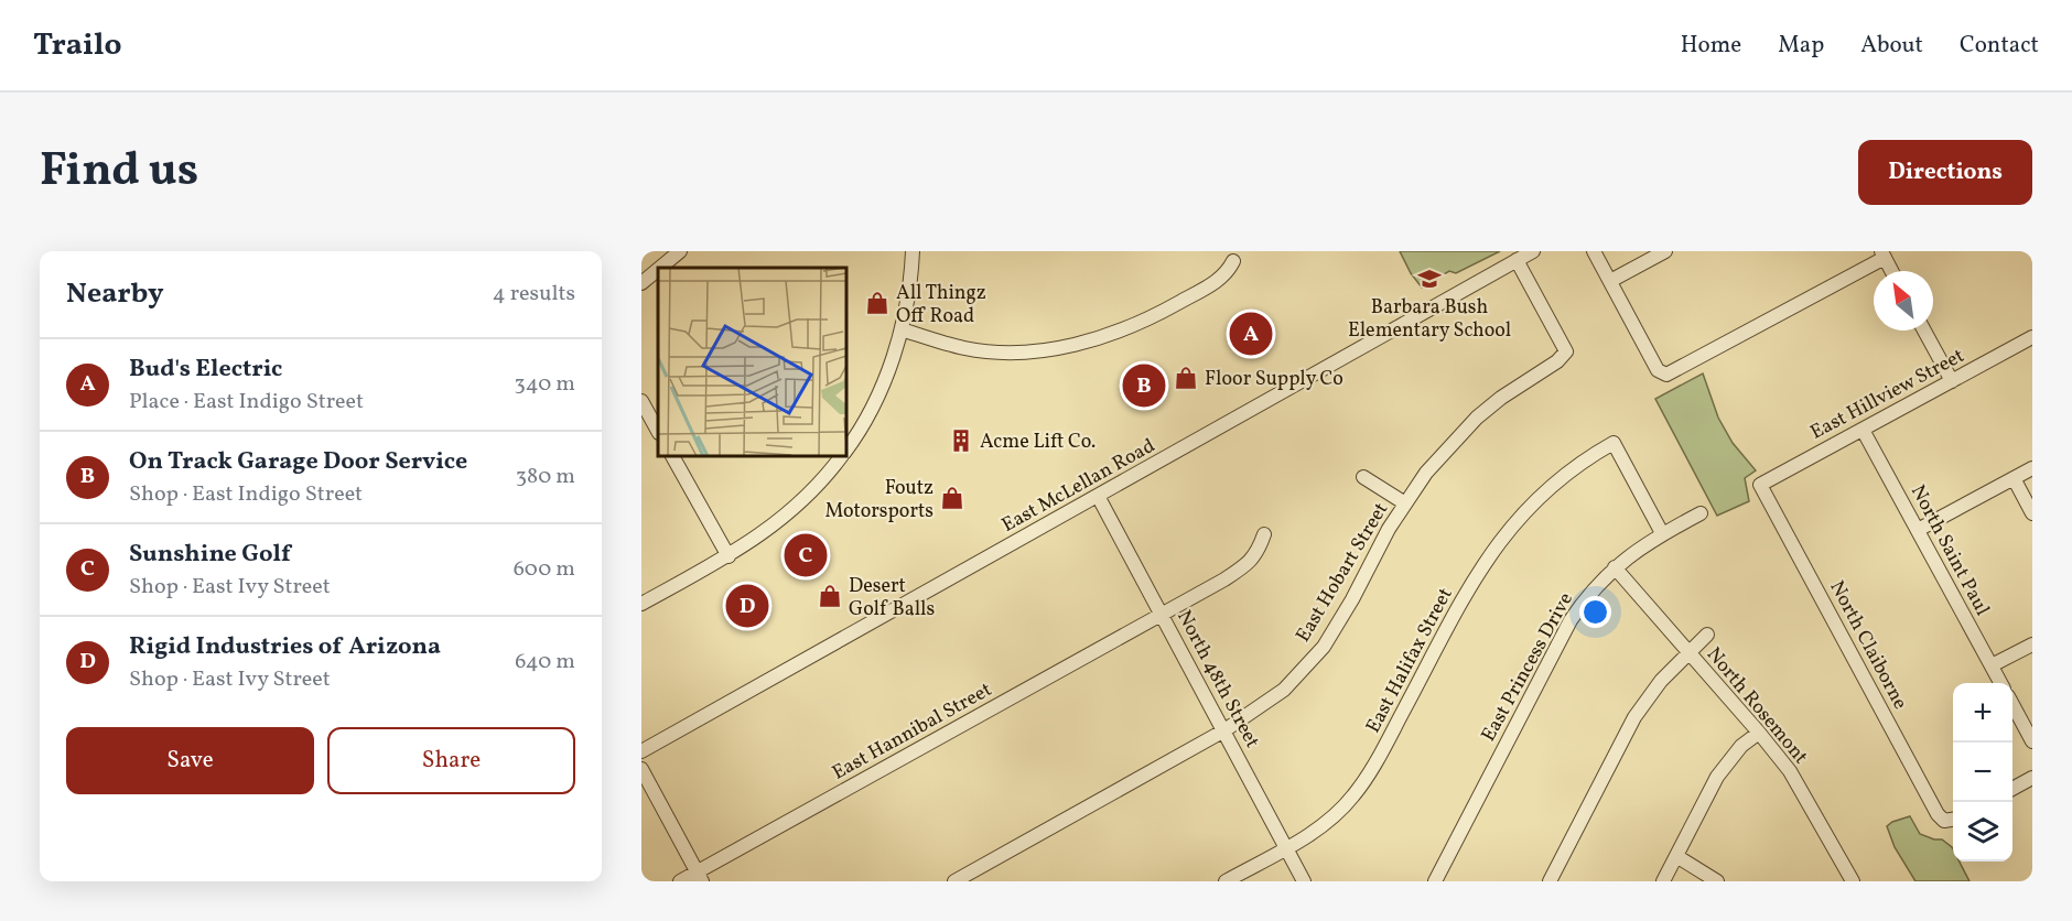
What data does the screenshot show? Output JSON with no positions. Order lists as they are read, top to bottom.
{
  "streets": {
    "street": [
      "East Hillview Street",
      "East McLellan Road",
      "North Saint Paul",
      "East Hobart Street",
      "North Claiborne",
      "East Halifax Street",
      "East Princess Drive",
      "North 48th Street",
      "North Rosemont",
      "East Hannibal Street"
    ]
  },
  "crossings": [
    ["East Hillview Street", "North Saint Paul"],
    ["East Hillview Street", "North Claiborne"],
    ["East McLellan Road", "East Hobart Street"],
    ["East McLellan Road", "North 48th Street"],
    ["East Hobart Street", "North 48th Street"],
    ["East Halifax Street", "East Princess Drive"],
    ["East Halifax Street", "North 48th Street"],
    ["East Princess Drive", "North Rosemont"],
    ["North 48th Street", "East Hannibal Street"]
  ],
  "places": {
    "school or university": ["Barbara Bush Elementary School"],
    "shop": [
      "All Thingz Off Road",
      "Floor Supply Co",
      "Foutz Motorsports",
      "Desert Golf Balls"
    ],
    "building": ["Acme Lift Co."]
  },
  "north": "top left",
  "page": {
    "header": "Trailo",
    "nav": [
      "Home",
      "Map",
      "About",
      "Contact"
    ],
    "title": "Find us",
    "buttons": [
      "Directions",
      ["Save", "Share"]
    ],
    "heading": ["Nearby", "4 results"],
    "pins": [
      "A",
      "B",
      "C",
      "D"
    ],
    "list": [
      {
        "mark": "A",
        "name": "Bud's Electric",
        "note": "Place · East Indigo Street",
        "value": "340 m"
      },
      {
        "mark": "B",
        "name": "On Track Garage Door Service",
        "note": "Shop · East Indigo Street",
        "value": "380 m"
      },
      {
        "mark": "C",
        "name": "Sunshine Golf",
        "note": "Shop · East Ivy Street",
        "value": "600 m"
      },
      {
        "mark": "D",
        "name": "Rigid Industries of Arizona",
        "note": "Shop · East Ivy Street",
        "value": "640 m"
      }
    ],
    "map_buttons": ["+", "−"]
  }
}
